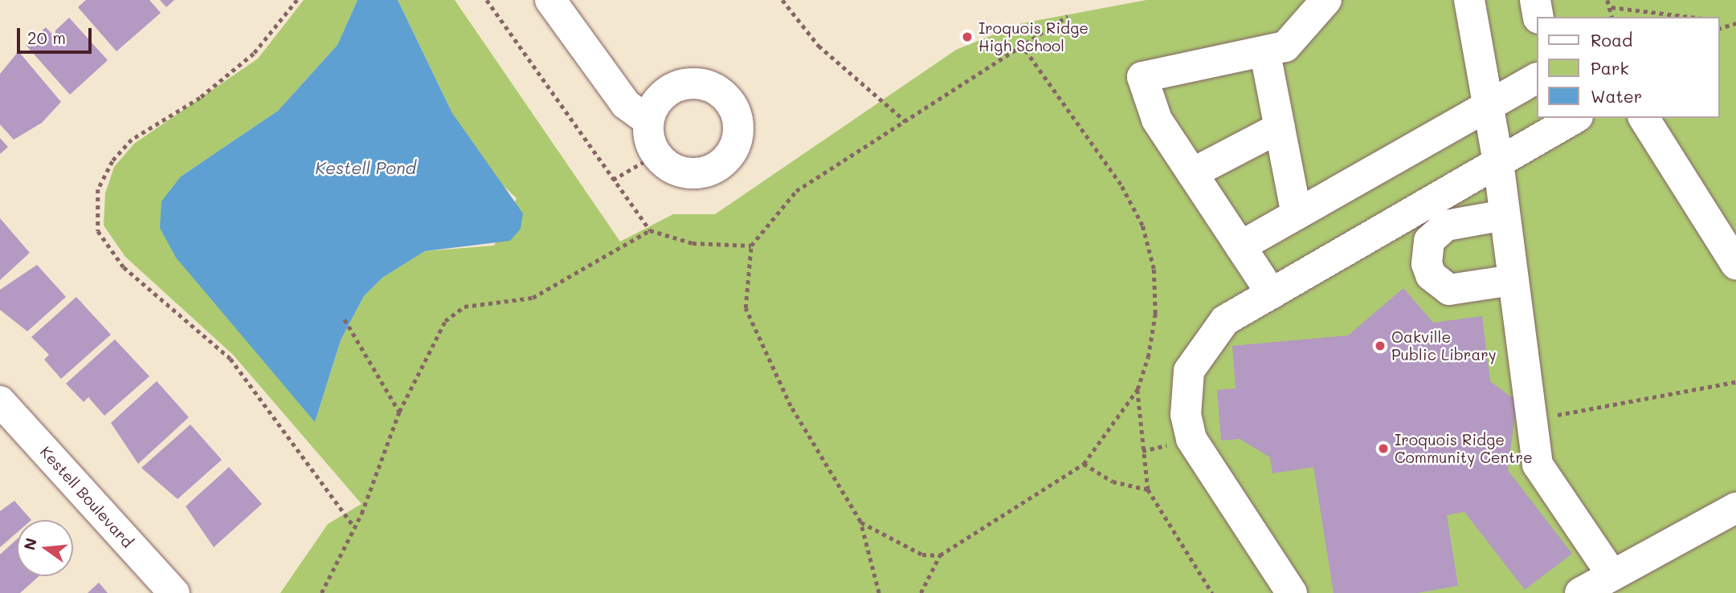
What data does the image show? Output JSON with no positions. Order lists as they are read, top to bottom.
{
  "streets": {
    "street": ["Kestell Boulevard"]
  },
  "water": ["Kestell Pond"],
  "places": ["Iroquois Ridge High School", "Oakville Public Library", "Iroquois Ridge Community Centre"],
  "legend": ["Road", "Park", "Water"],
  "scale_bar": "20 m",
  "north": "left"
}
